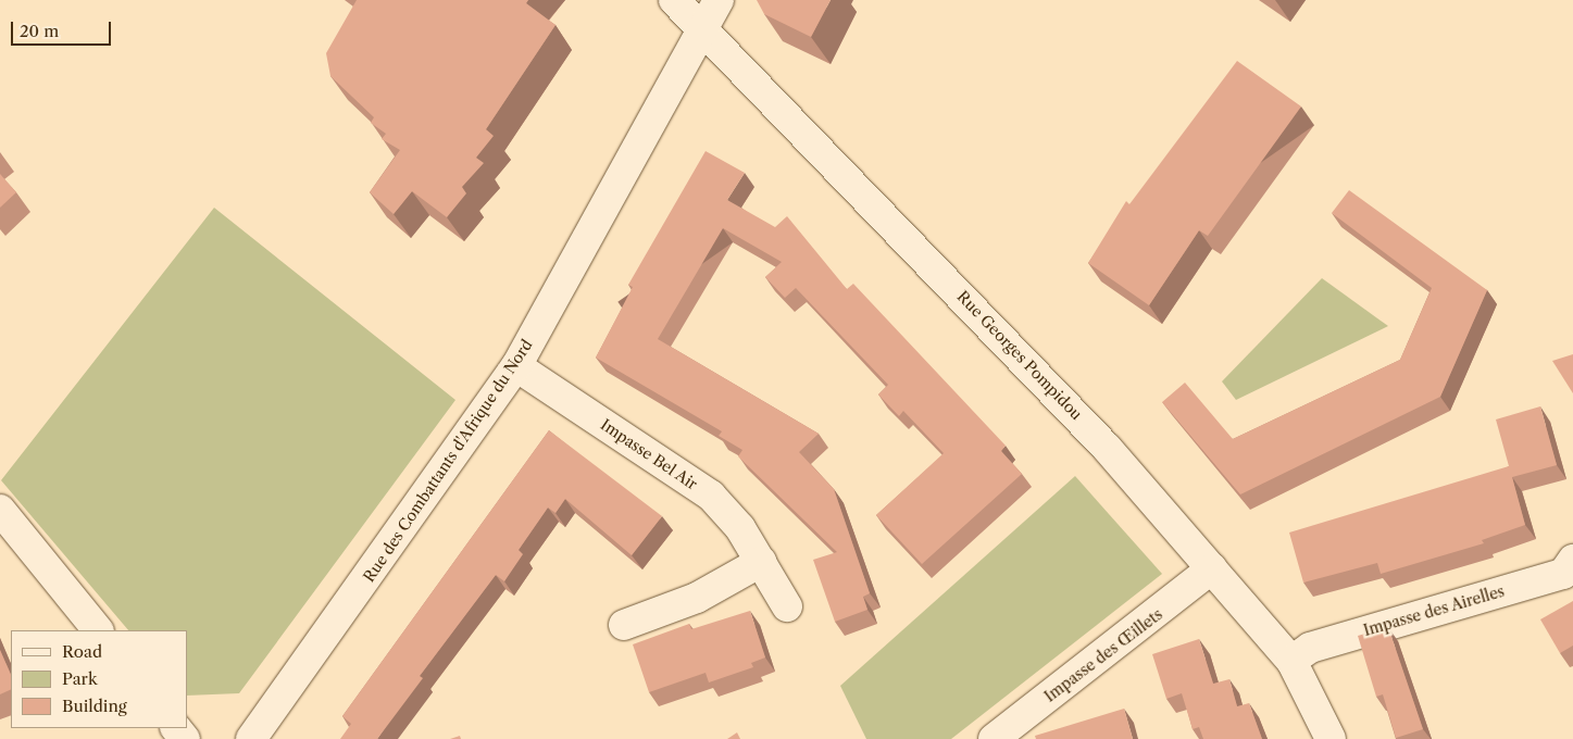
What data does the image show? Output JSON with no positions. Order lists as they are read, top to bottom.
{
  "streets": {
    "street": [
      "Rue Georges Pompidou",
      "Impasse Bel Air",
      "Rue des Combattants d'Afrique du Nord",
      "Impasse des Airelles",
      "Impasse des Œillets"
    ]
  },
  "crossings": [
    ["Rue Georges Pompidou", "Rue des Combattants d'Afrique du Nord"],
    ["Rue Georges Pompidou", "Impasse des Airelles"],
    ["Rue Georges Pompidou", "Impasse des Œillets"],
    ["Impasse Bel Air", "Rue des Combattants d'Afrique du Nord"]
  ],
  "legend": ["Road", "Park", "Building"],
  "scale_bar": "20 m"
}
